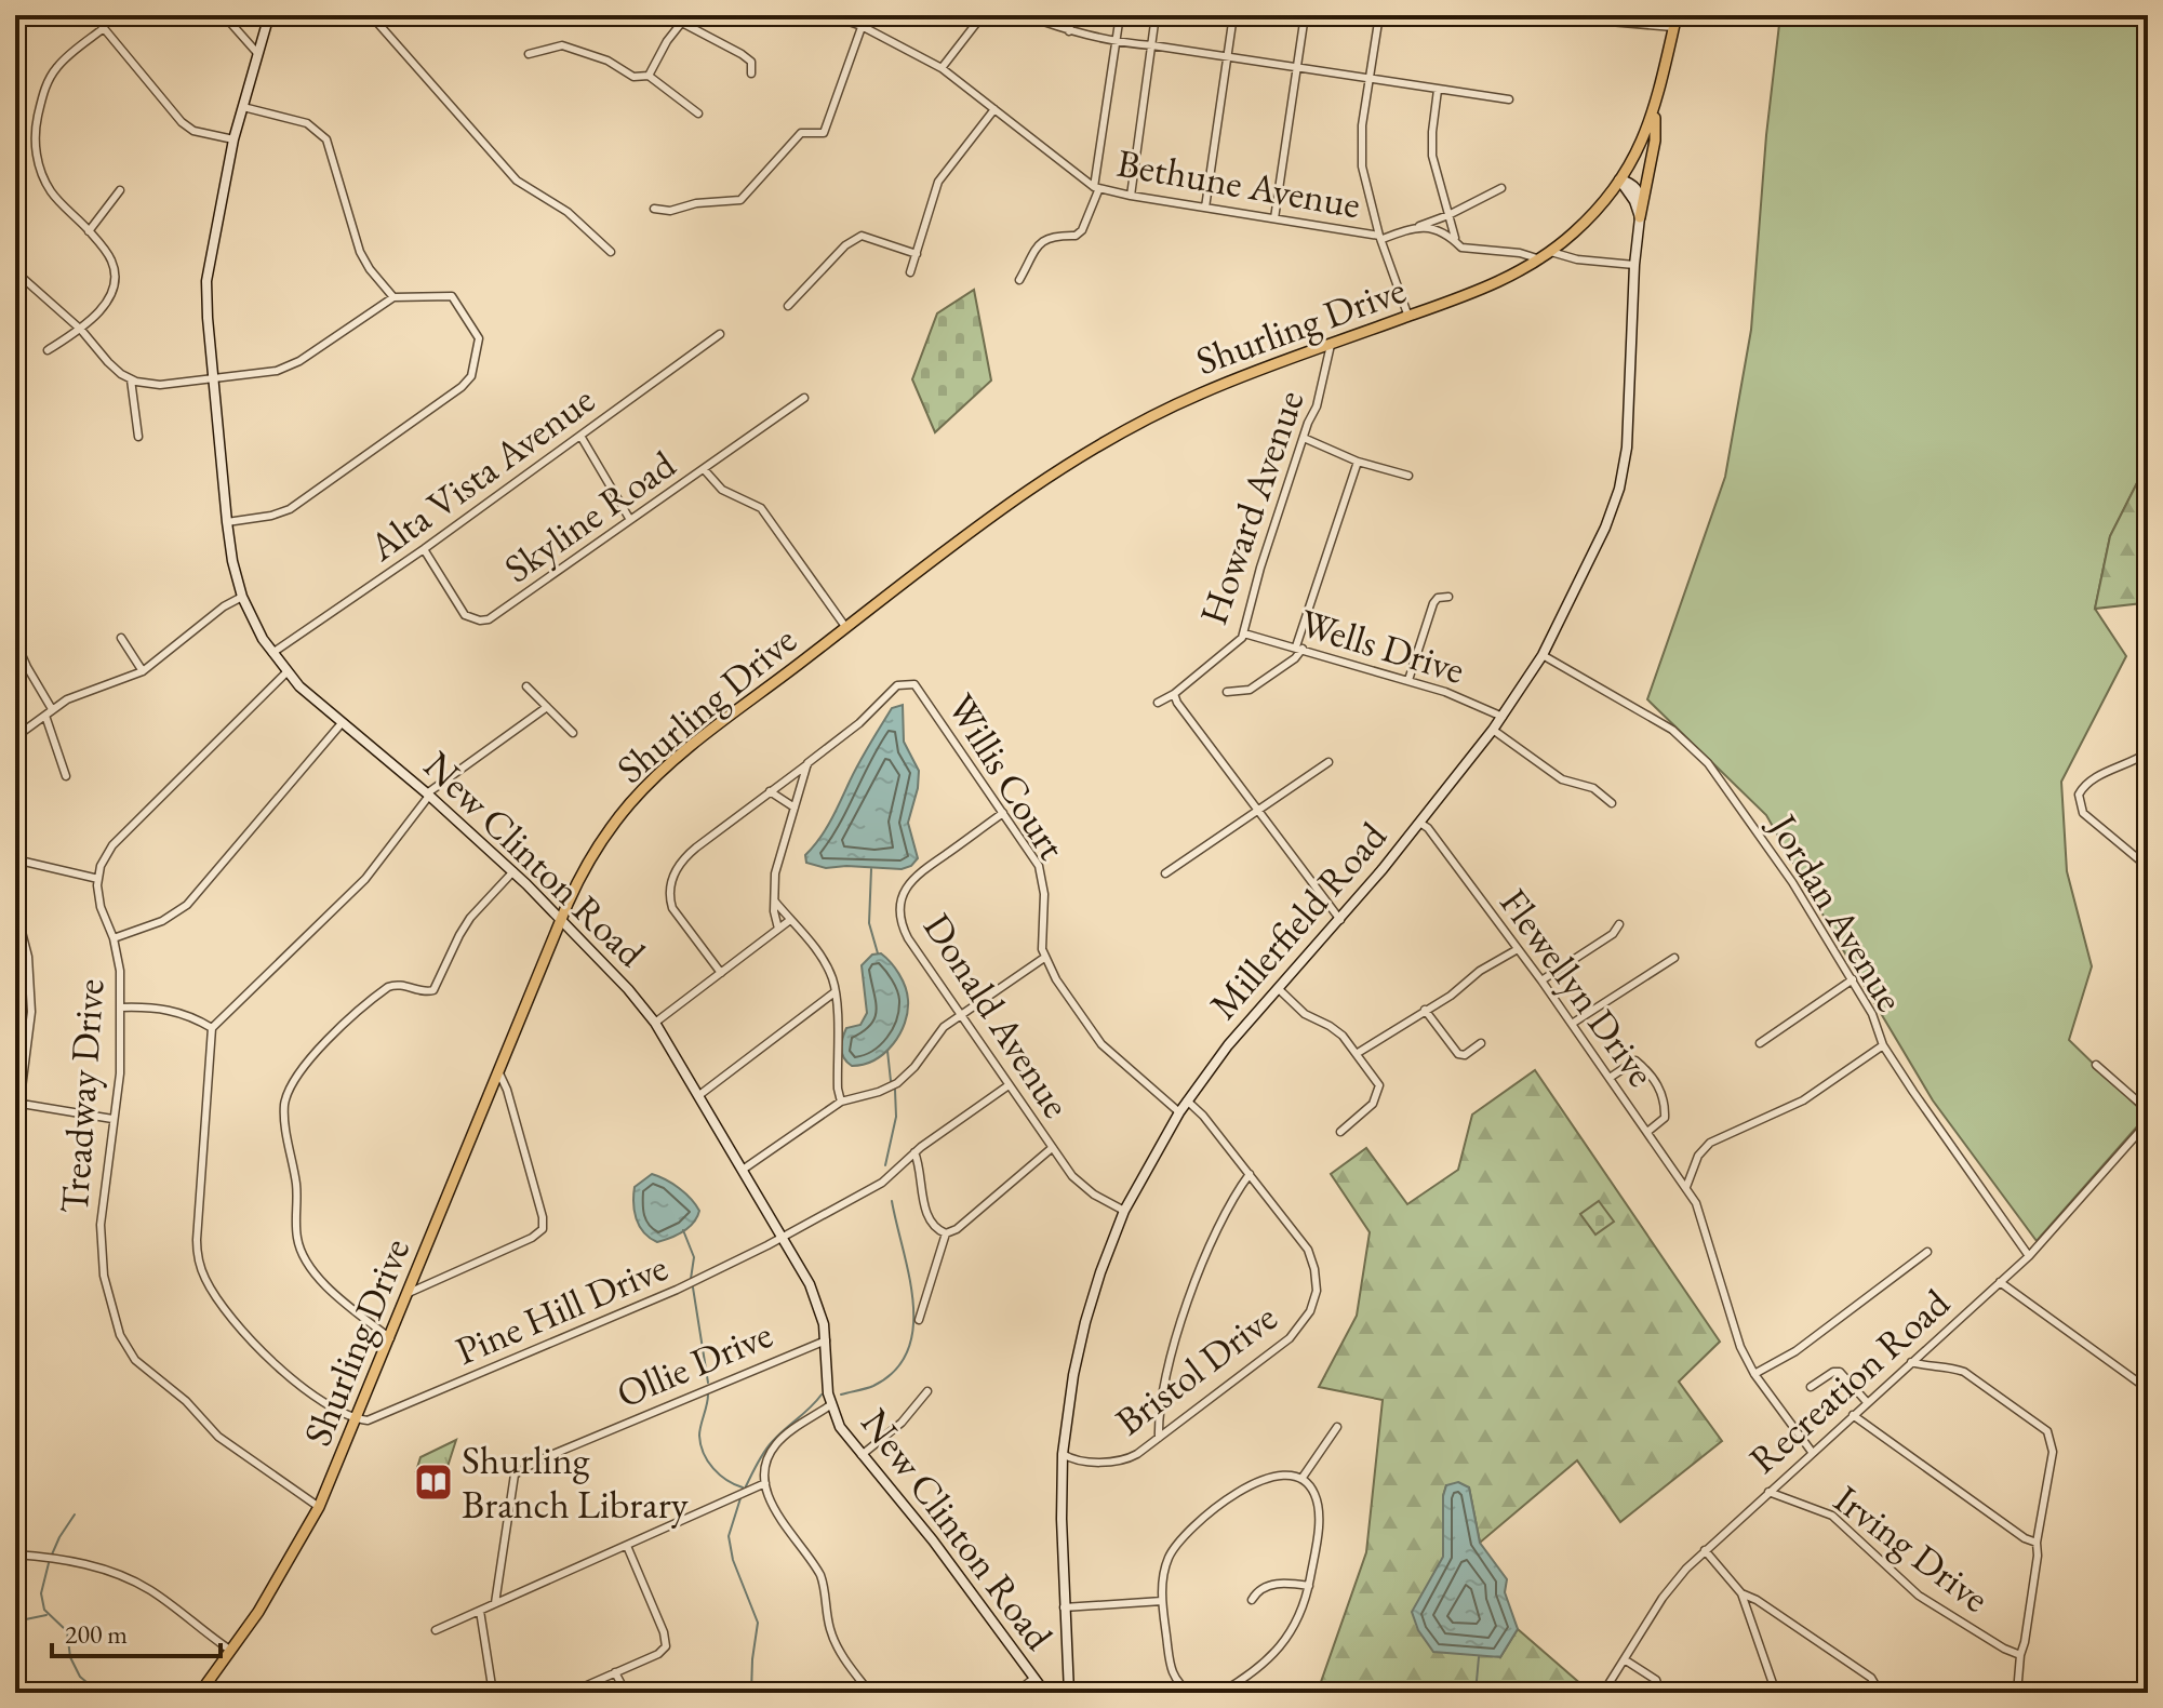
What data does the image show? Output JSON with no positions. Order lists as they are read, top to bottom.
{
  "streets": {
    "main road": ["Shurling Drive"],
    "street": [
      "Bethune Avenue",
      "Alta Vista Avenue",
      "Howard Avenue",
      "Skyline Road",
      "Wells Drive",
      "Willis Court",
      "New Clinton Road",
      "Jordan Avenue",
      "Millerfield Road",
      "Flewellyn Drive",
      "Donald Avenue",
      "Treadway Drive",
      "Pine Hill Drive",
      "Ollie Drive",
      "Bristol Drive",
      "Recreation Road",
      "Irving Drive"
    ]
  },
  "crossings": [
    ["Shurling Drive", "Howard Avenue"],
    ["Shurling Drive", "New Clinton Road"],
    ["Shurling Drive", "Treadway Drive"],
    ["Shurling Drive", "Pine Hill Drive"],
    ["Alta Vista Avenue", "Skyline Road"],
    ["Alta Vista Avenue", "New Clinton Road"],
    ["Howard Avenue", "Wells Drive"],
    ["Wells Drive", "Millerfield Road"],
    ["Willis Court", "Donald Avenue"],
    ["New Clinton Road", "Pine Hill Drive"],
    ["New Clinton Road", "Ollie Drive"],
    ["Jordan Avenue", "Millerfield Road"],
    ["Jordan Avenue", "Recreation Road"],
    ["Millerfield Road", "Flewellyn Drive"],
    ["Millerfield Road", "Donald Avenue"],
    ["Millerfield Road", "Bristol Drive"],
    ["Flewellyn Drive", "Recreation Road"],
    ["Donald Avenue", "Pine Hill Drive"],
    ["Recreation Road", "Irving Drive"]
  ],
  "places": {
    "library": ["Shurling Branch Library"]
  },
  "scale_bar": "200 m"
}
